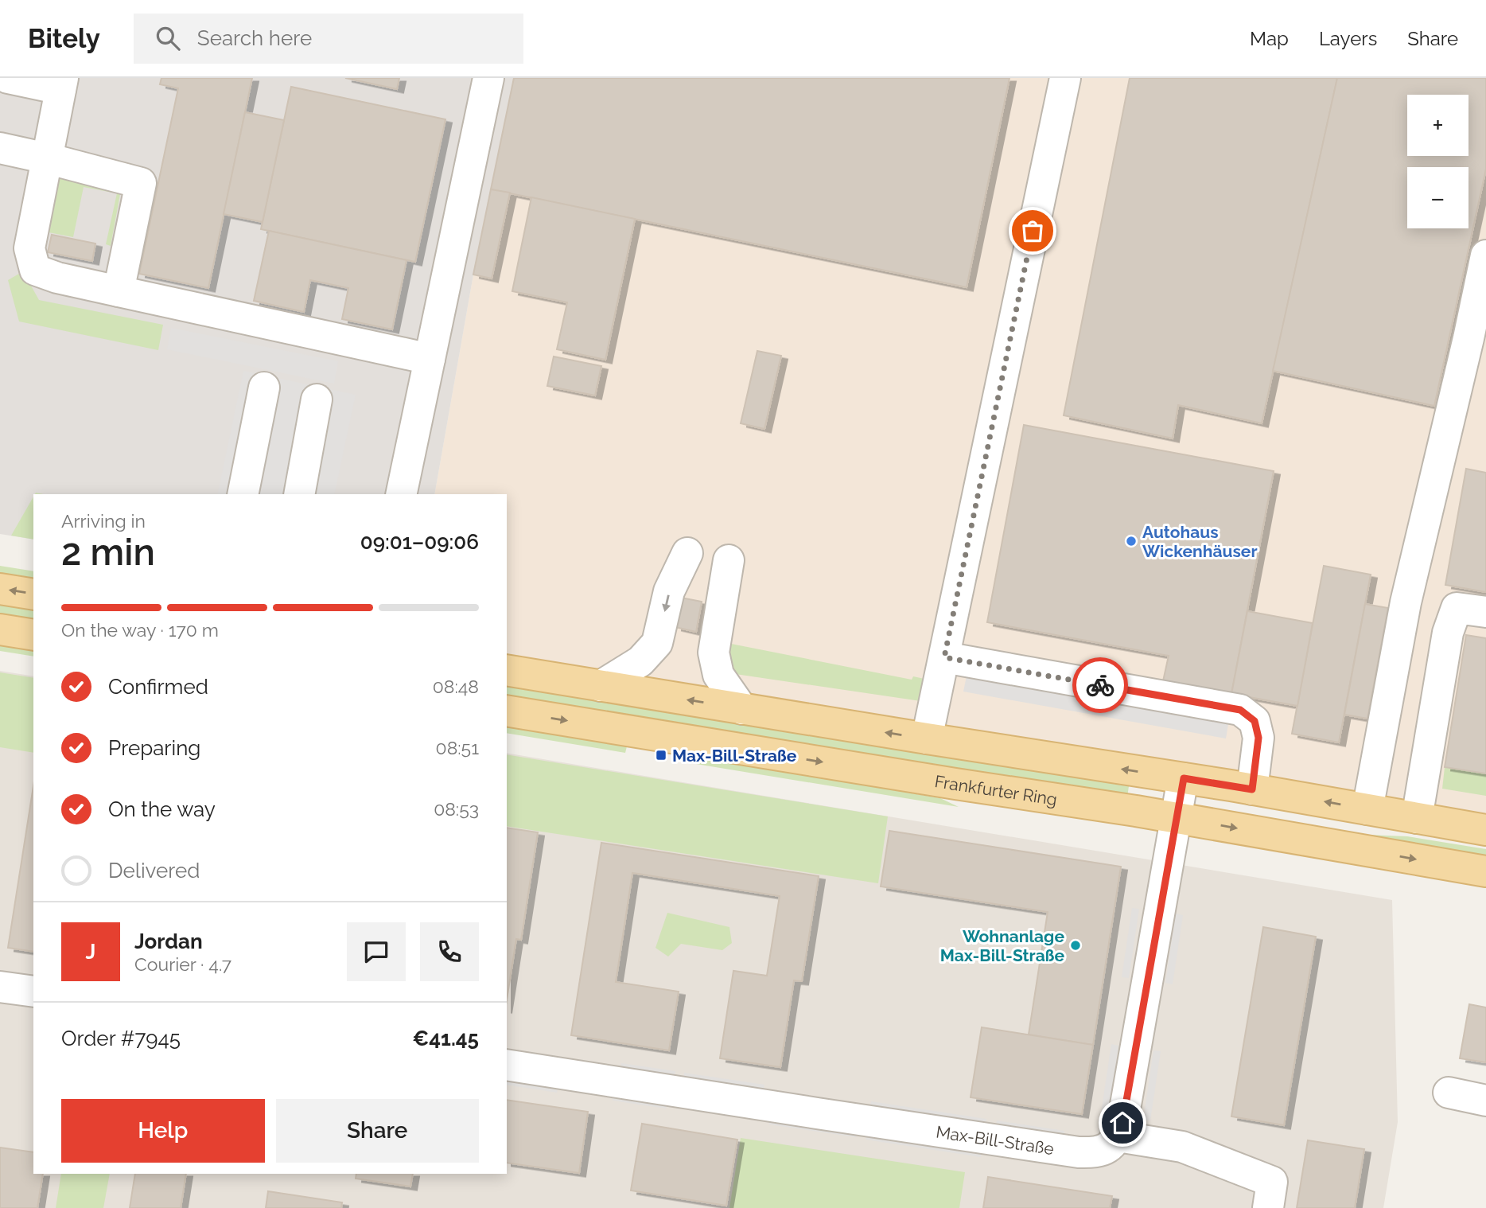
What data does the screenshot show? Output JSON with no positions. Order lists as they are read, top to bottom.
{
  "streets": {
    "main road": ["Frankfurter Ring"],
    "street": ["Max-Bill-Straße"]
  },
  "places": {
    "other": ["Autohaus Wickenhäuser", "Wohnanlage Max-Bill-Straße"],
    "transit": ["Max-Bill-Straße"]
  },
  "page": {
    "header": "Bitely",
    "search": "Search here",
    "nav": ["Map", "Layers", "Share"],
    "map_buttons": ["+", "−"],
    "heading": ["2 min", "Arriving in", "09:01–09:06"],
    "panel": [
      "Jordan",
      "Courier · 4.7",
      "Order #7945",
      "€41.45"
    ],
    "bar": "On the way · 170 m",
    "list": [
      ["Confirmed", "08:48"],
      ["Preparing", "08:51"],
      ["On the way", "08:53"],
      "Delivered"
    ],
    "round": "J",
    "buttons": ["Help", "Share"]
  }
}
